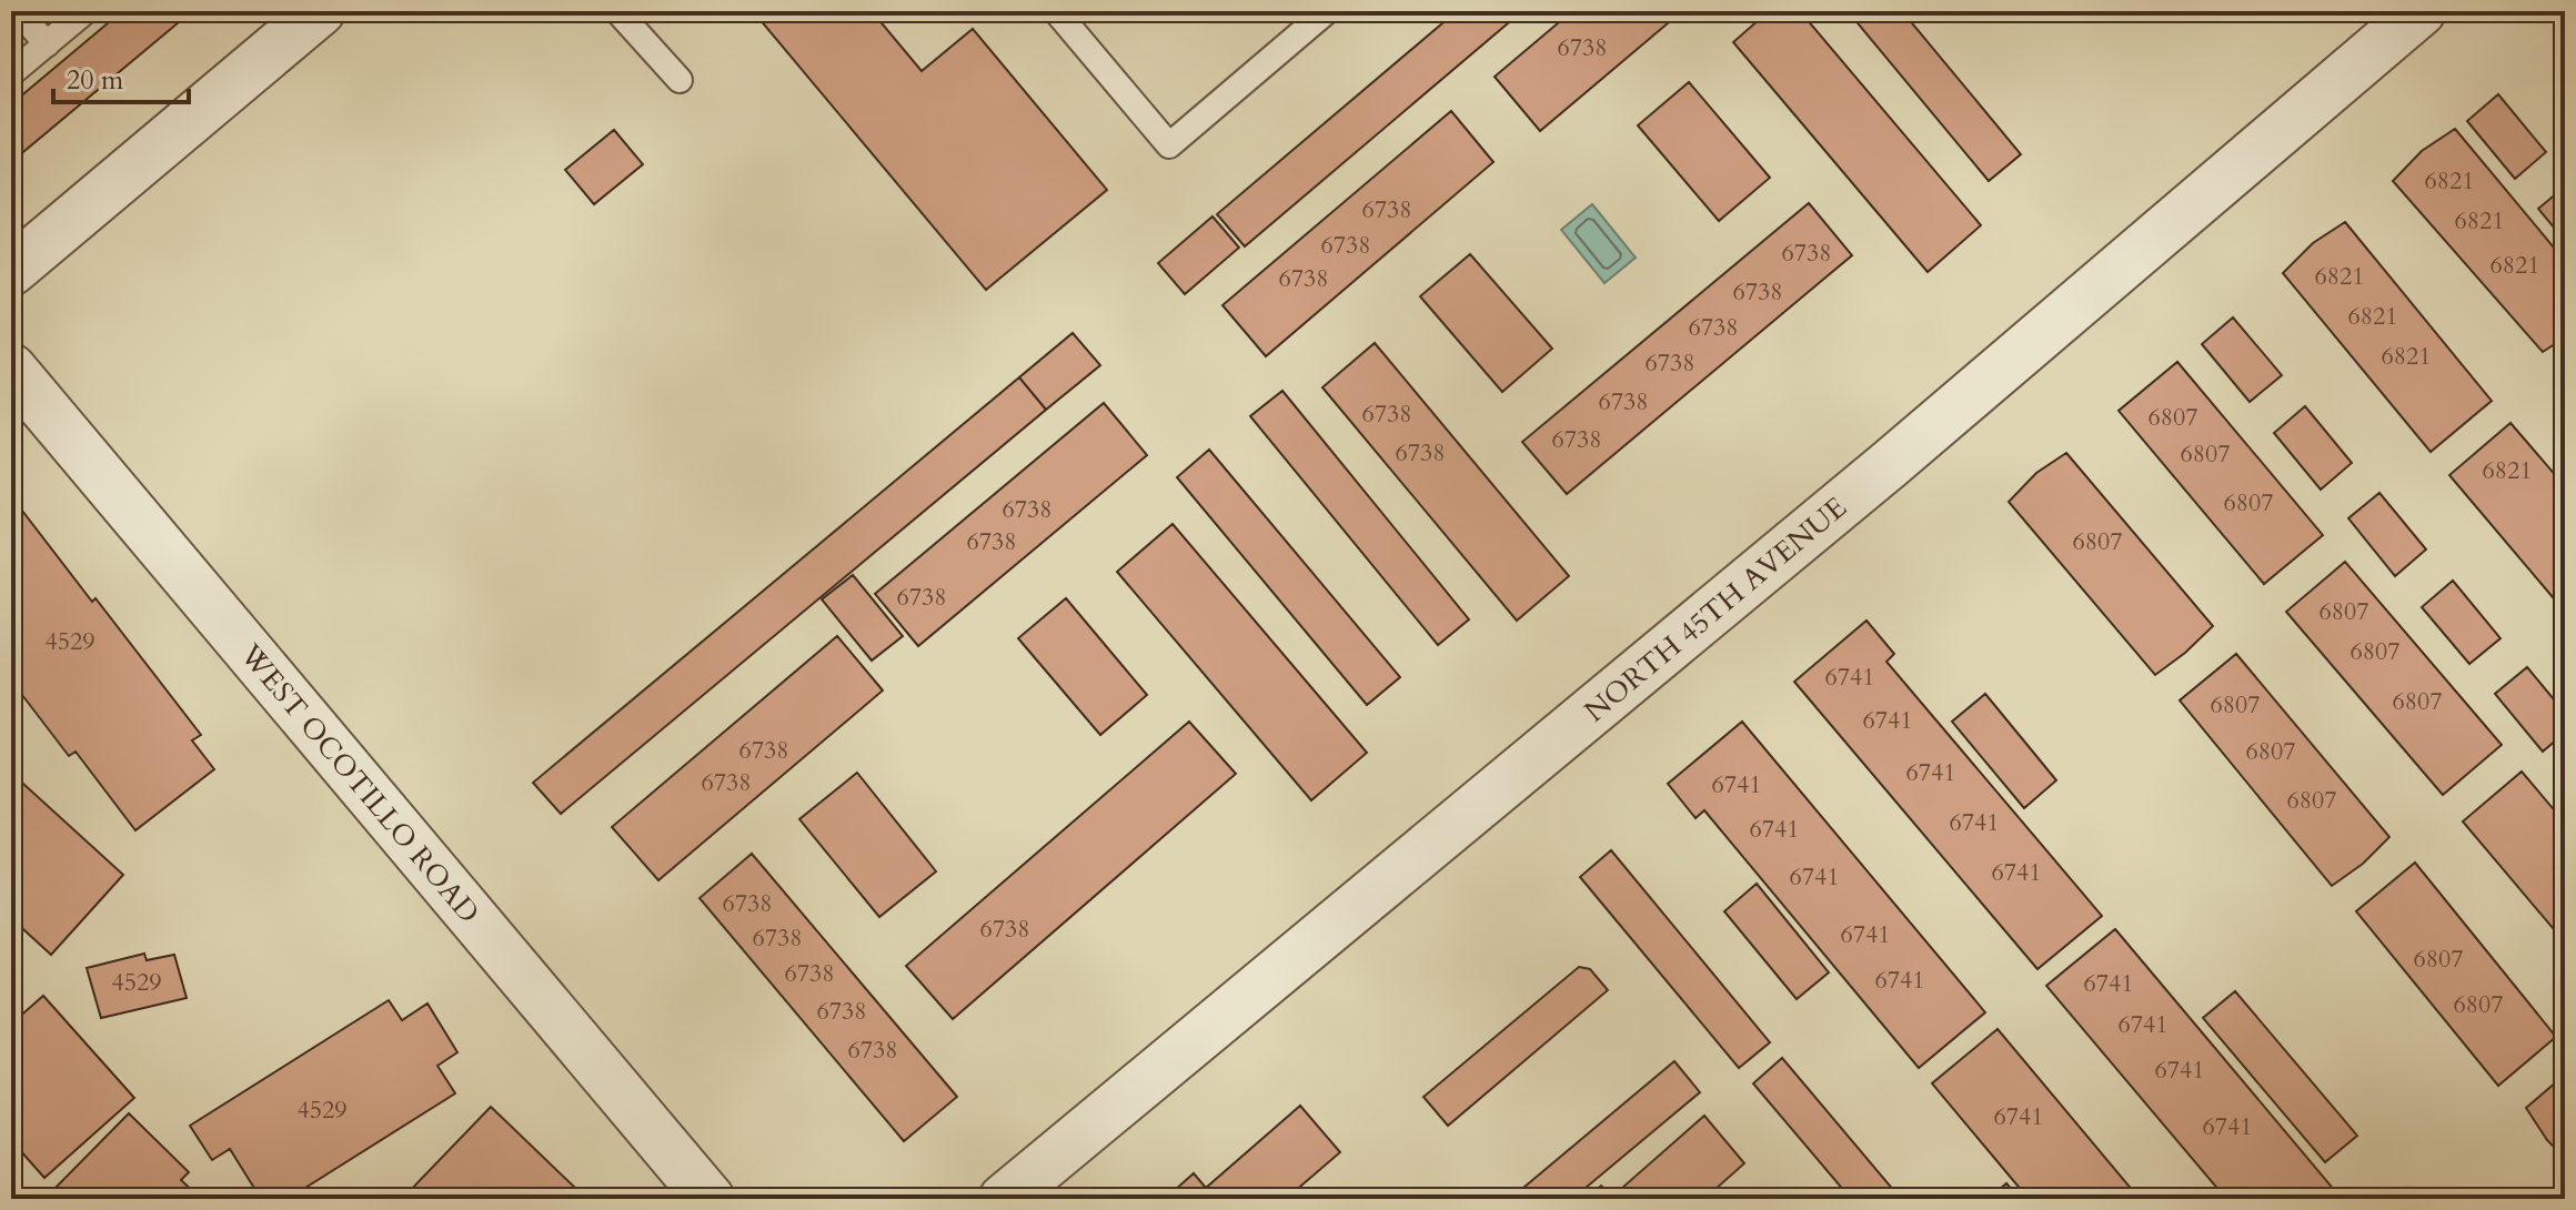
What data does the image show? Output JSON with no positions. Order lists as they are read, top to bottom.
{
  "streets": {
    "street": ["NORTH 45TH AVENUE", "WEST OCOTILLO ROAD"]
  },
  "house_numbers": [
    "6738",
    "6821",
    "6738",
    "6821",
    "6738",
    "6738",
    "6821",
    "6821",
    "6738",
    "6738",
    "6821",
    "6738",
    "6821",
    "6738",
    "6738",
    "6738",
    "6807",
    "6738",
    "6738",
    "6807",
    "6821",
    "6807",
    "6738",
    "6738",
    "6807",
    "6738",
    "6807",
    "4529",
    "6807",
    "6741",
    "6807",
    "6807",
    "6741",
    "6738",
    "6807",
    "6741",
    "6738",
    "6741",
    "6807",
    "6741",
    "6741",
    "6741",
    "6741",
    "6738",
    "6738",
    "6741",
    "6738",
    "6807",
    "6738",
    "6741",
    "4529",
    "6741",
    "6807",
    "6738",
    "6741",
    "6738",
    "6741",
    "4529",
    "6741",
    "6741"
  ],
  "scale_bar": "20 m"
}
